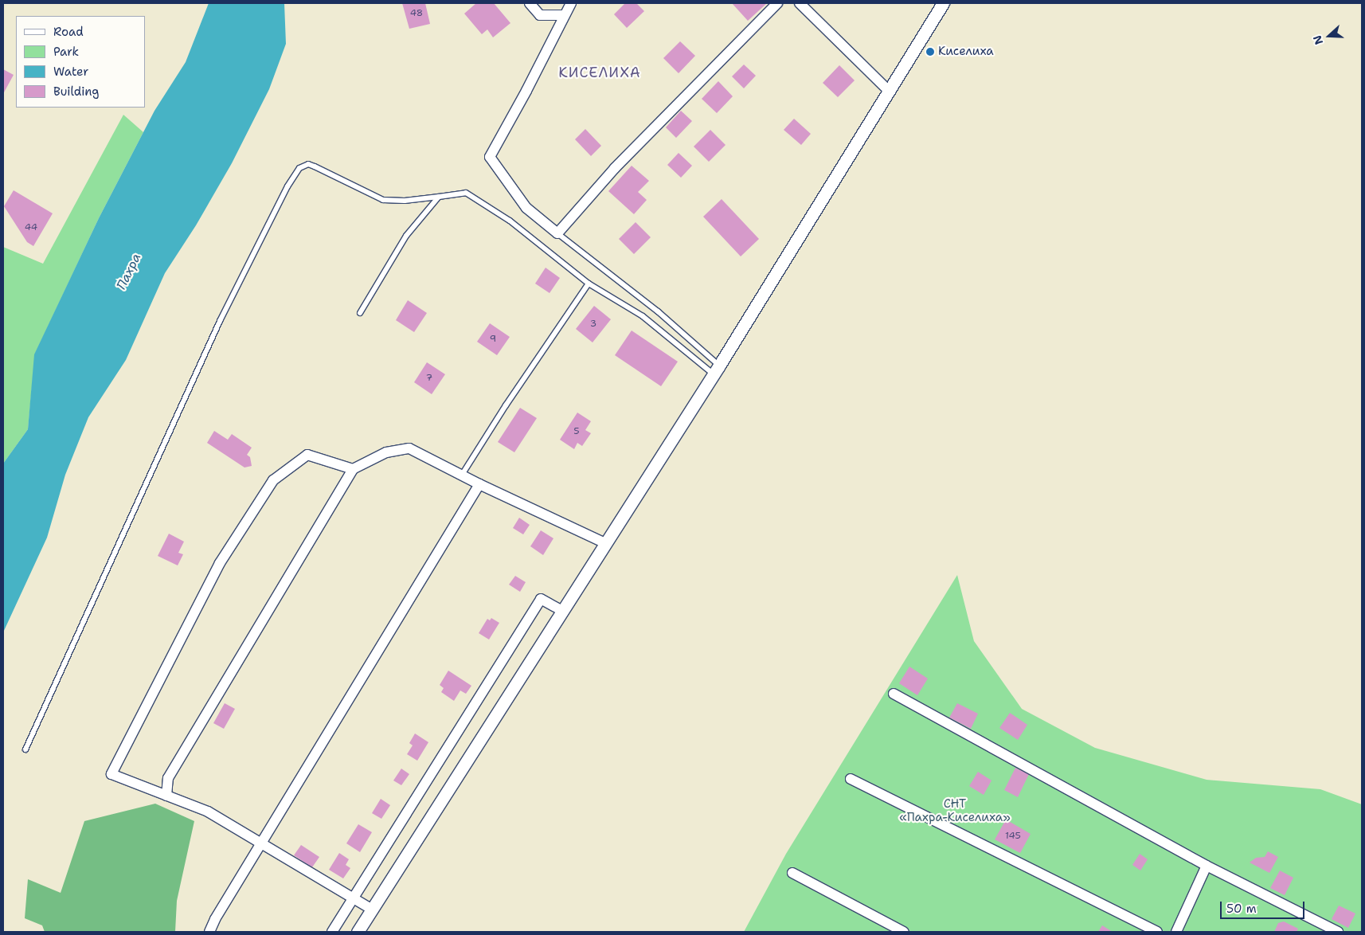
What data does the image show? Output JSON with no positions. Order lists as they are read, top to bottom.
{
  "districts": ["КИСЕЛИХА"],
  "water": ["Пахра"],
  "parks": ["СНТ «Пахра-Киселиха»"],
  "places": ["Киселиха"],
  "house_numbers": [
    "48",
    "44",
    "3",
    "9",
    "7",
    "5",
    "145"
  ],
  "legend": [
    "Road",
    "Park",
    "Water",
    "Building"
  ],
  "scale_bar": "50 m",
  "north": "left"
}
